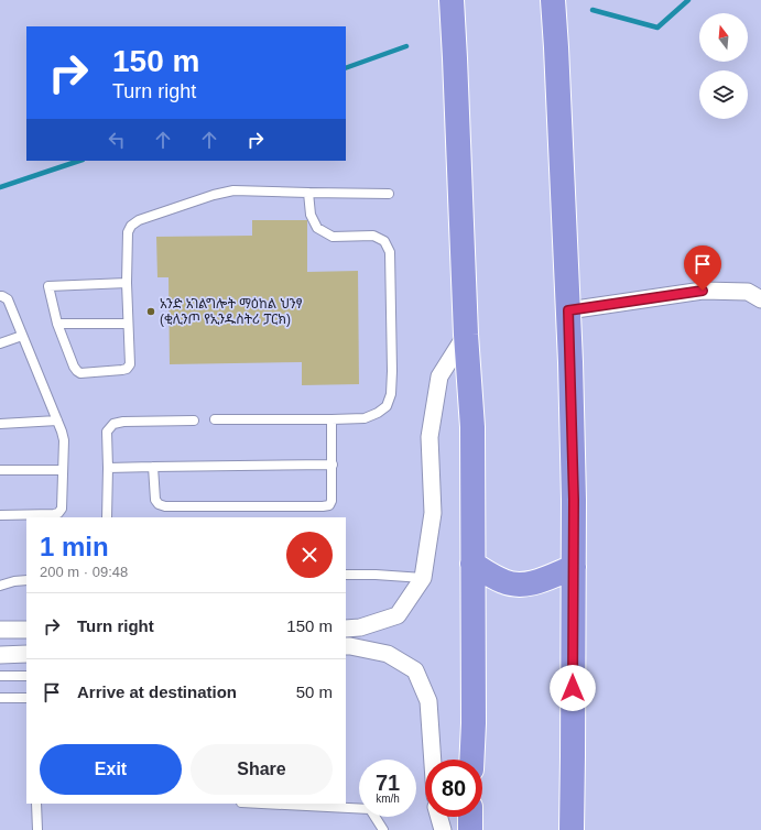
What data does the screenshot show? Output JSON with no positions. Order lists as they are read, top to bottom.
{
  "places": ["አንድ አገልግሎት ማዕከል ህንፃ (ቂሊንጦ የኢንዱስትሪ ፓርክ)"],
  "north": "top",
  "page": {
    "turn": ["150 m", "Turn right"],
    "heading": ["1 min", "200 m · 09:48"],
    "list": [
      {
        "name": "Turn right",
        "value": "150 m"
      },
      {
        "name": "Arrive at destination",
        "value": "50 m"
      }
    ],
    "buttons": ["Exit", "Share"],
    "speed": "71 km/h",
    "limit": "80"
  }
}
